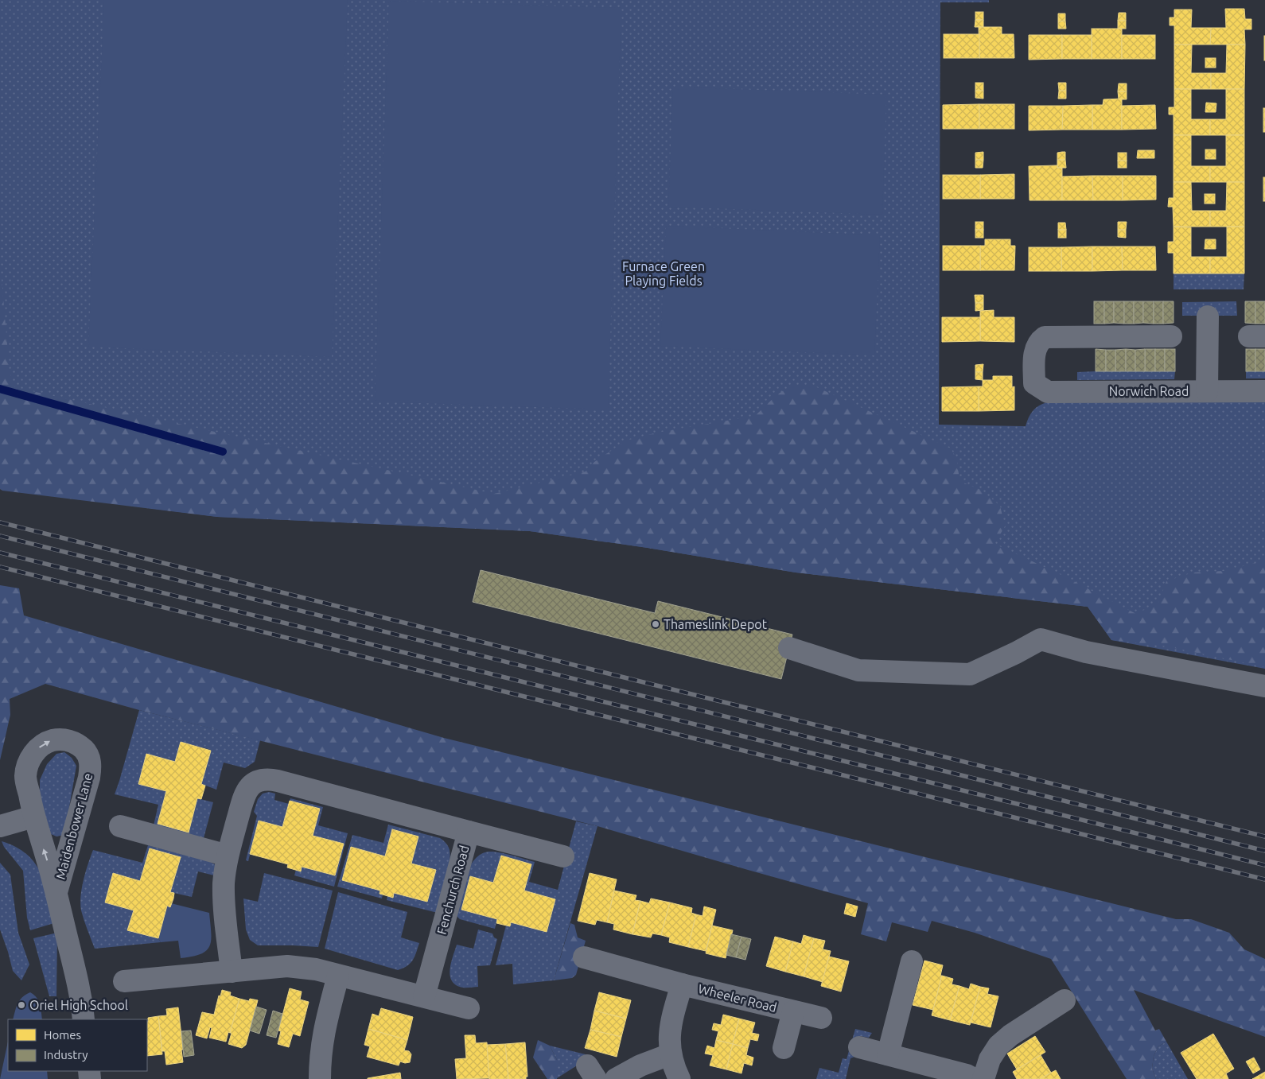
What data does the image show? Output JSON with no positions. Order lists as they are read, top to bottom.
{
  "streets": {
    "street": [
      "Norwich Road",
      "Maidenbower Lane",
      "Fenchurch Road",
      "Wheeler Road"
    ]
  },
  "parks": ["Furnace Green Playing Fields"],
  "places": ["Thameslink Depot", "Oriel High School"],
  "legend": ["Homes", "Industry"]
}
